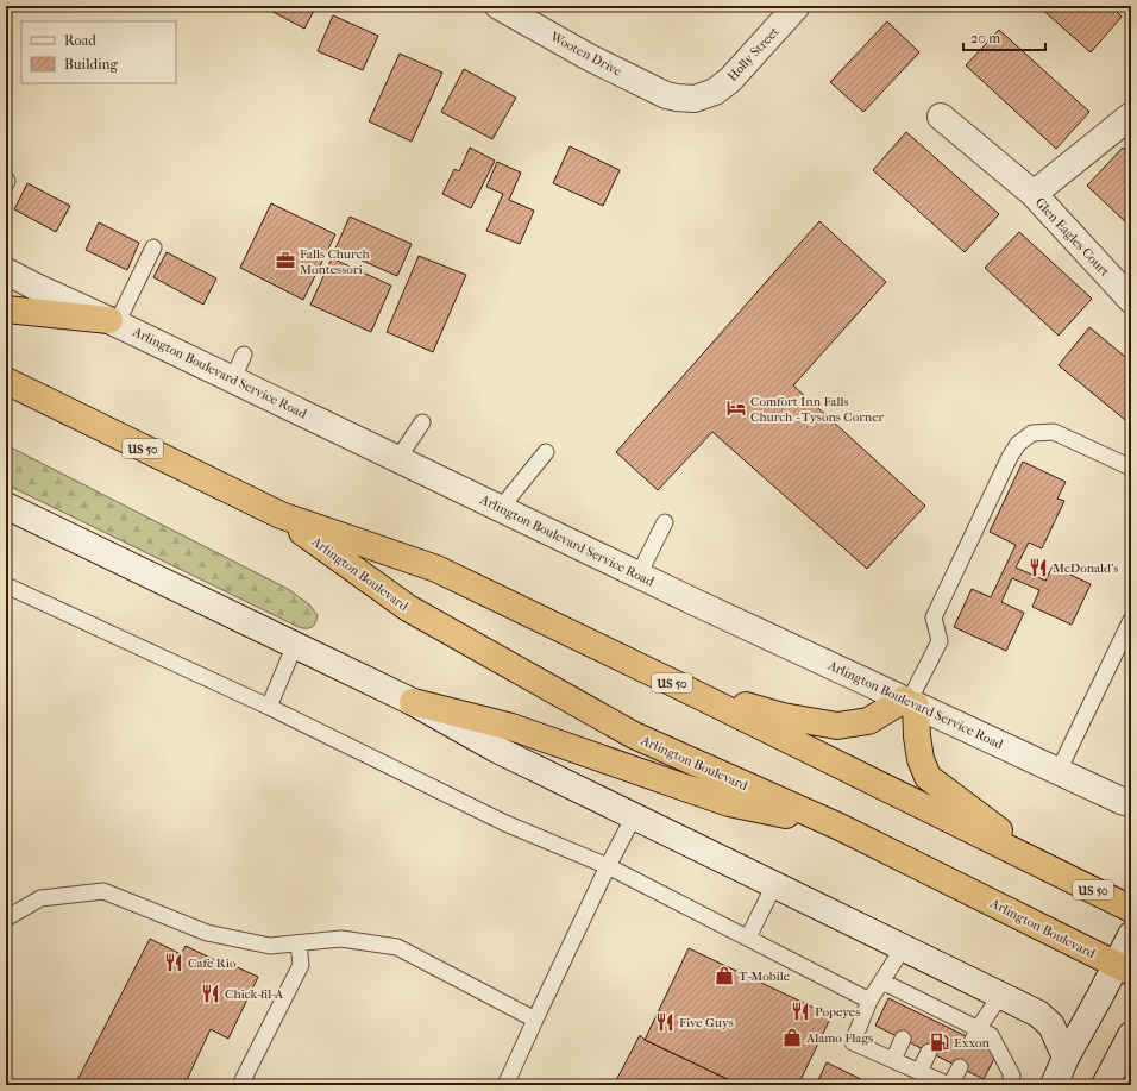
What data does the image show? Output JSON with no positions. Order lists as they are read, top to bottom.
{
  "streets": {
    "highway": ["US 50", "Arlington Boulevard"],
    "street": [
      "Wooten Drive",
      "Holly Street",
      "Glen Eagles Court",
      "Arlington Boulevard Service Road"
    ]
  },
  "crossings": [
    ["Wooten Drive", "Holly Street"]
  ],
  "places": {
    "office": ["Falls Church Montessori"],
    "hotel": ["Comfort Inn Falls Church - Tysons Corner"],
    "restaurant": [
      "McDonald's",
      "Cafe Rio",
      "Chick-fil-A",
      "Popeyes",
      "Five Guys"
    ],
    "shop": ["T-Mobile", "Alamo Flags"],
    "fuel station": ["Exxon"]
  },
  "legend": ["Road", "Building"],
  "scale_bar": "20 m"
}
